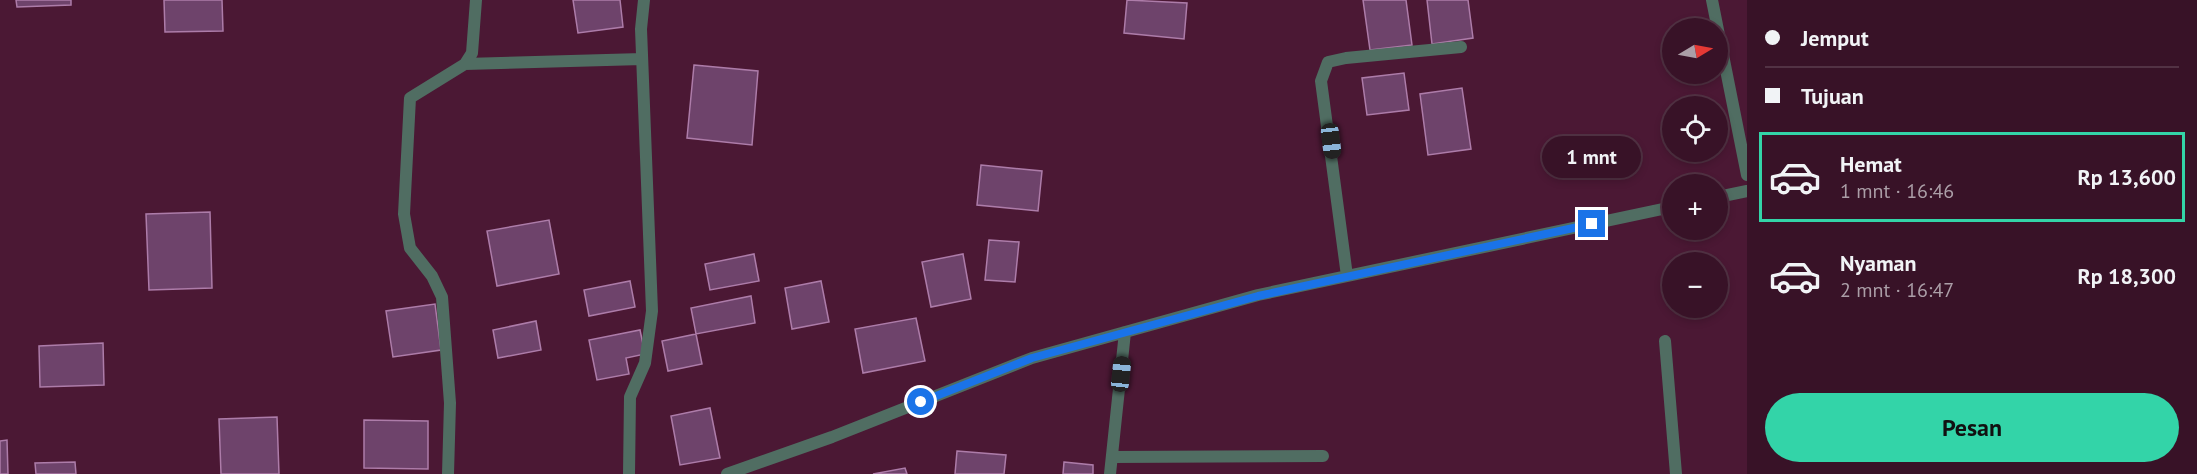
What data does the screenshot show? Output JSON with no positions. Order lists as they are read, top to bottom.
{
  "north": "right",
  "page": {
    "banner": ["Jemput", "Tujuan"],
    "map_buttons": ["+", "−"],
    "list": [
      {
        "name": "Hemat",
        "note": "1 mnt · 16:46",
        "value": "Rp 13,600"
      },
      {
        "name": "Nyaman",
        "note": "2 mnt · 16:47",
        "value": "Rp 18,300"
      }
    ],
    "bubble": "1 mnt",
    "buttons": "Pesan"
  }
}
